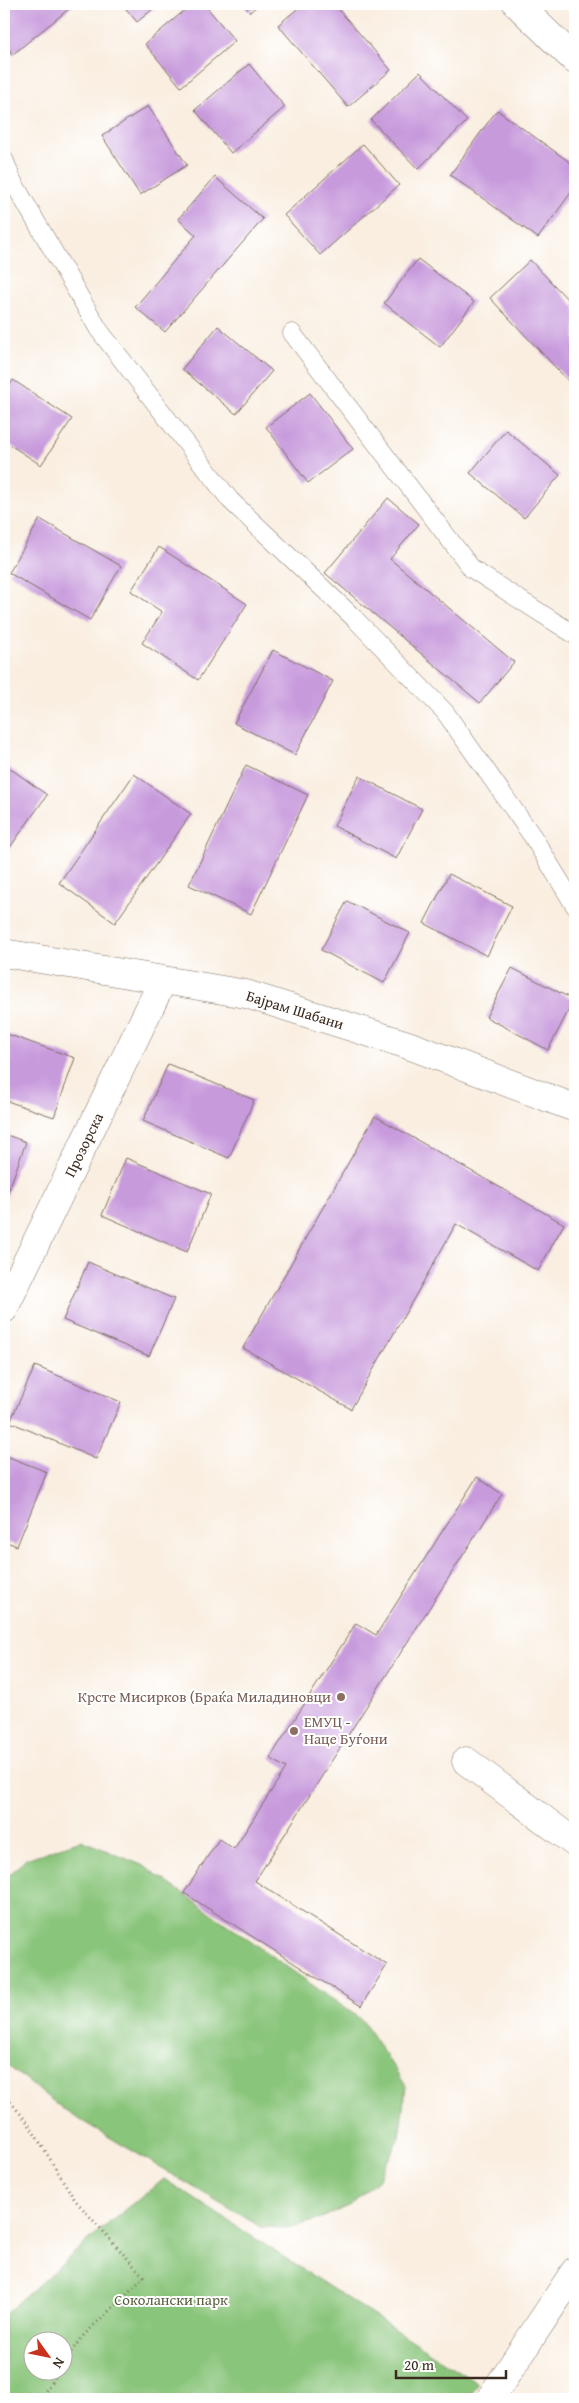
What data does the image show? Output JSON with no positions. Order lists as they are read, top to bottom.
{
  "streets": {
    "street": ["Бајрам Шабани", "Прозорска"]
  },
  "crossings": [
    ["Бајрам Шабани", "Прозорска"]
  ],
  "parks": ["Соколански парк"],
  "places": ["Крсте Мисирков (Браќа Миладиновци", "ЕМУЦ - Наце Буѓони"],
  "scale_bar": "20 m",
  "north": "bottom right"
}
